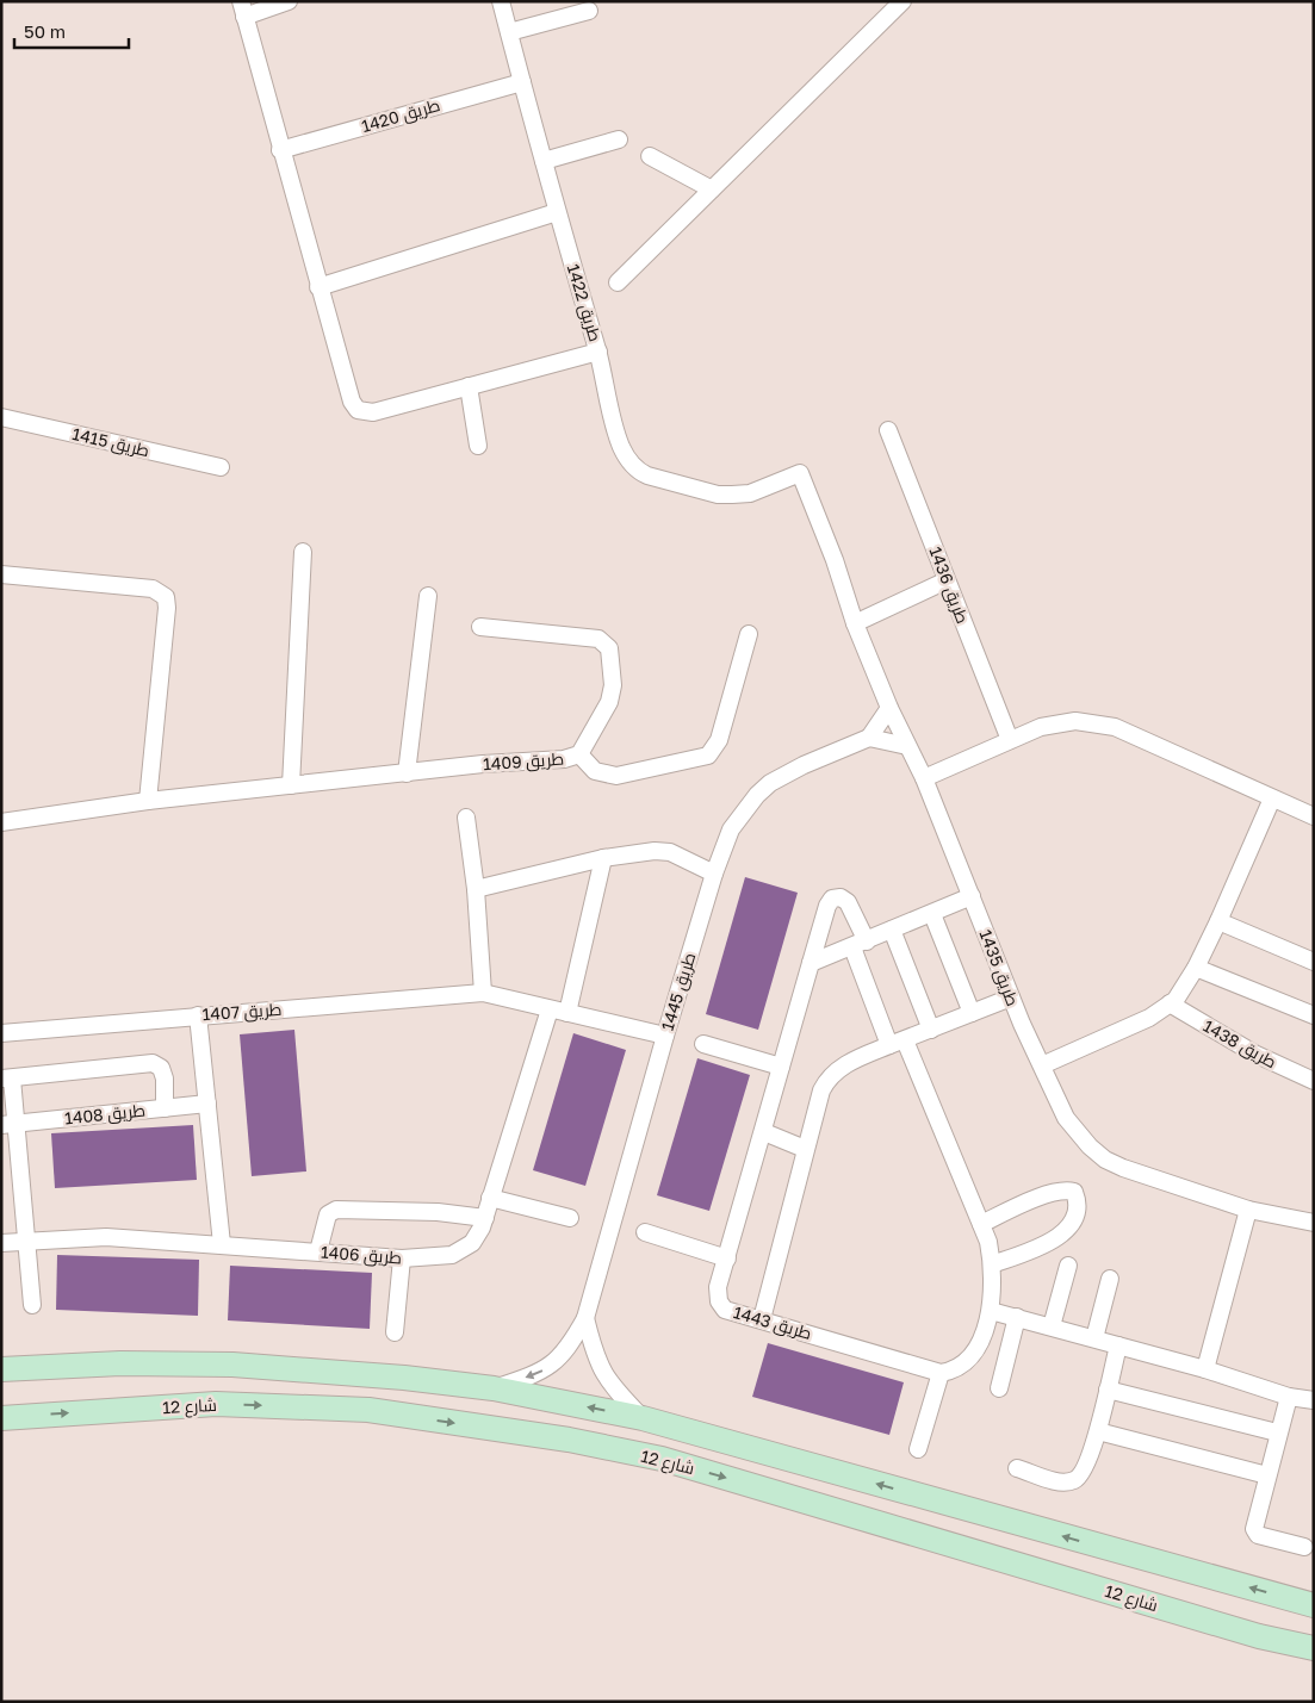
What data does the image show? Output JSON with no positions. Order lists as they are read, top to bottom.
{
  "streets": {
    "street": [
      "طريق 1420",
      "طريق 1422",
      "طريق 1415",
      "طريق 1436",
      "طريق 1409",
      "طريق 1435",
      "طريق 1445",
      "طريق 1407",
      "طريق 1438",
      "طريق 1408",
      "طريق 1406",
      "طريق 1443",
      "شارع 12"
    ]
  },
  "crossings": [
    ["طريق 1420", "طريق 1422"],
    ["طريق 1422", "طريق 1435"],
    ["طريق 1445", "طريق 1407"],
    ["طريق 1407", "طريق 1406"]
  ],
  "scale_bar": "50 m"
}
